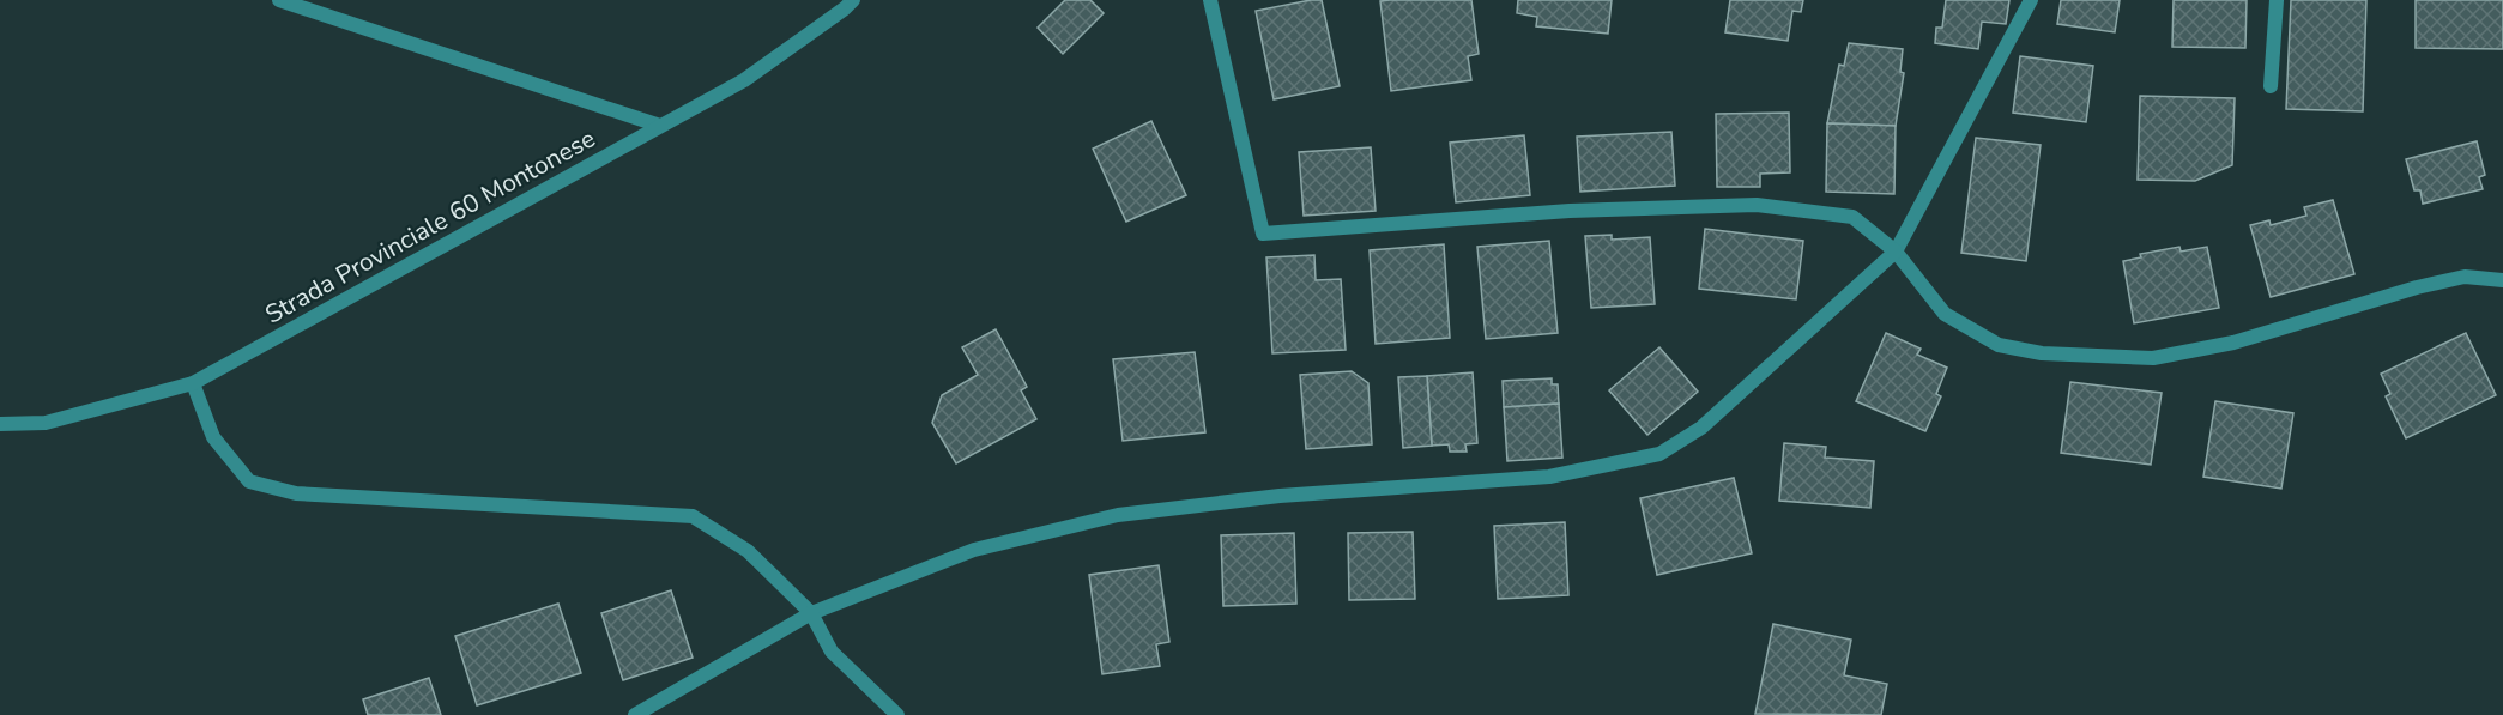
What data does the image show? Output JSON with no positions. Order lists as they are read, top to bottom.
{
  "streets": {
    "street": ["Strada Provinciale 60 Montonese"]
  }
}
